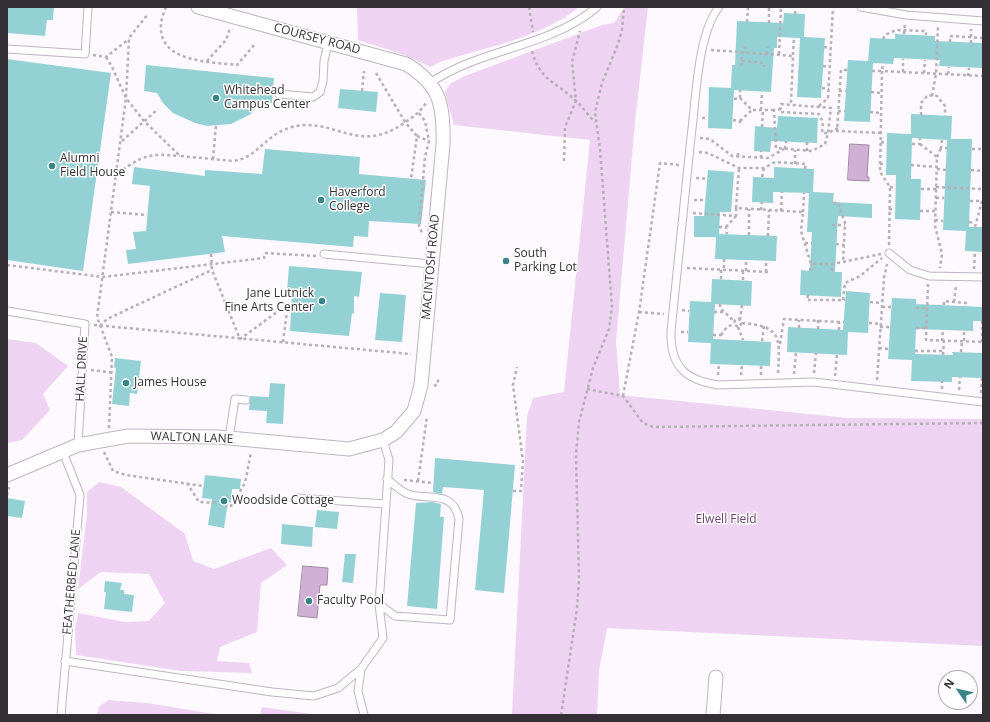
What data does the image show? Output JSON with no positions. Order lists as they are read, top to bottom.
{
  "streets": {
    "street": ["COURSEY ROAD", "MACINTOSH ROAD", "WALTON LANE"],
    "lane": ["HALL DRIVE", "FEATHERBED LANE"]
  },
  "crossings": [
    ["COURSEY ROAD", "MACINTOSH ROAD"],
    ["MACINTOSH ROAD", "WALTON LANE"],
    ["HALL DRIVE", "WALTON LANE"],
    ["WALTON LANE", "FEATHERBED LANE"]
  ],
  "parks": ["Elwell Field"],
  "places": [
    "Whitehead Campus Center",
    "Alumni Field House",
    "Haverford College",
    "South Parking Lot",
    "Jane Lutnick Fine Arts Center",
    "James House",
    "Woodside Cottage",
    "Faculty Pool"
  ],
  "north": "top left"
}
